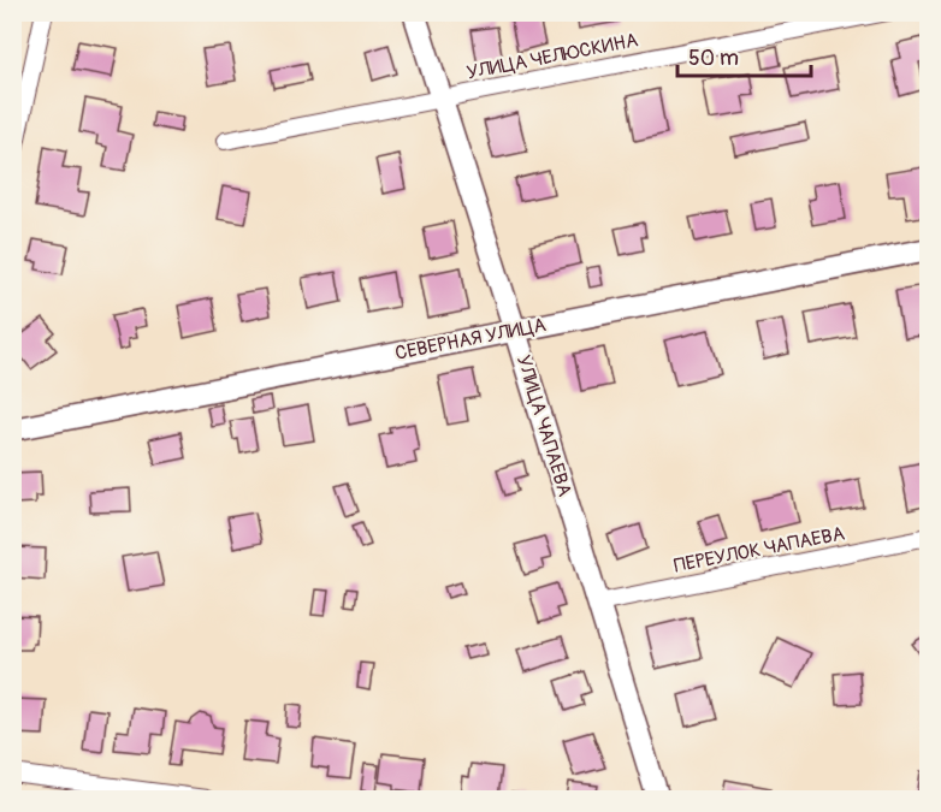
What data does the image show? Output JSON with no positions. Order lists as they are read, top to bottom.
{
  "streets": {
    "street": [
      "УЛИЦА ЧЕЛЮСКИНА",
      "СЕВЕРНАЯ УЛИЦА",
      "УЛИЦА ЧАПАЕВА",
      "ПЕРЕУЛОК ЧАПАЕВА"
    ]
  },
  "crossings": [
    ["УЛИЦА ЧЕЛЮСКИНА", "УЛИЦА ЧАПАЕВА"],
    ["СЕВЕРНАЯ УЛИЦА", "УЛИЦА ЧАПАЕВА"],
    ["УЛИЦА ЧАПАЕВА", "ПЕРЕУЛОК ЧАПАЕВА"]
  ],
  "scale_bar": "50 m"
}
